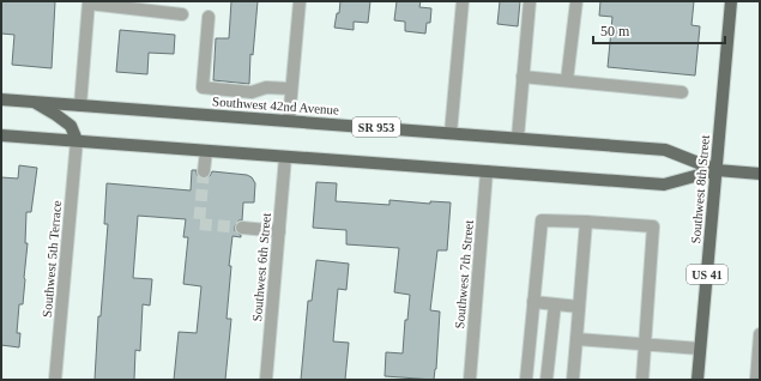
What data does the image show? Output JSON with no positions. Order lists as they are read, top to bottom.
{
  "streets": {
    "main road": [
      "Southwest 42nd Avenue",
      "SR 953",
      "Southwest 8th Street",
      "US 41"
    ],
    "street": ["Southwest 5th Terrace", "Southwest 6th Street", "Southwest 7th Street"]
  },
  "crossings": [
    ["Southwest 42nd Avenue", "Southwest 8th Street"],
    ["Southwest 42nd Avenue", "Southwest 5th Terrace"],
    ["Southwest 42nd Avenue", "Southwest 6th Street"],
    ["Southwest 42nd Avenue", "Southwest 7th Street"]
  ],
  "scale_bar": "50 m"
}
